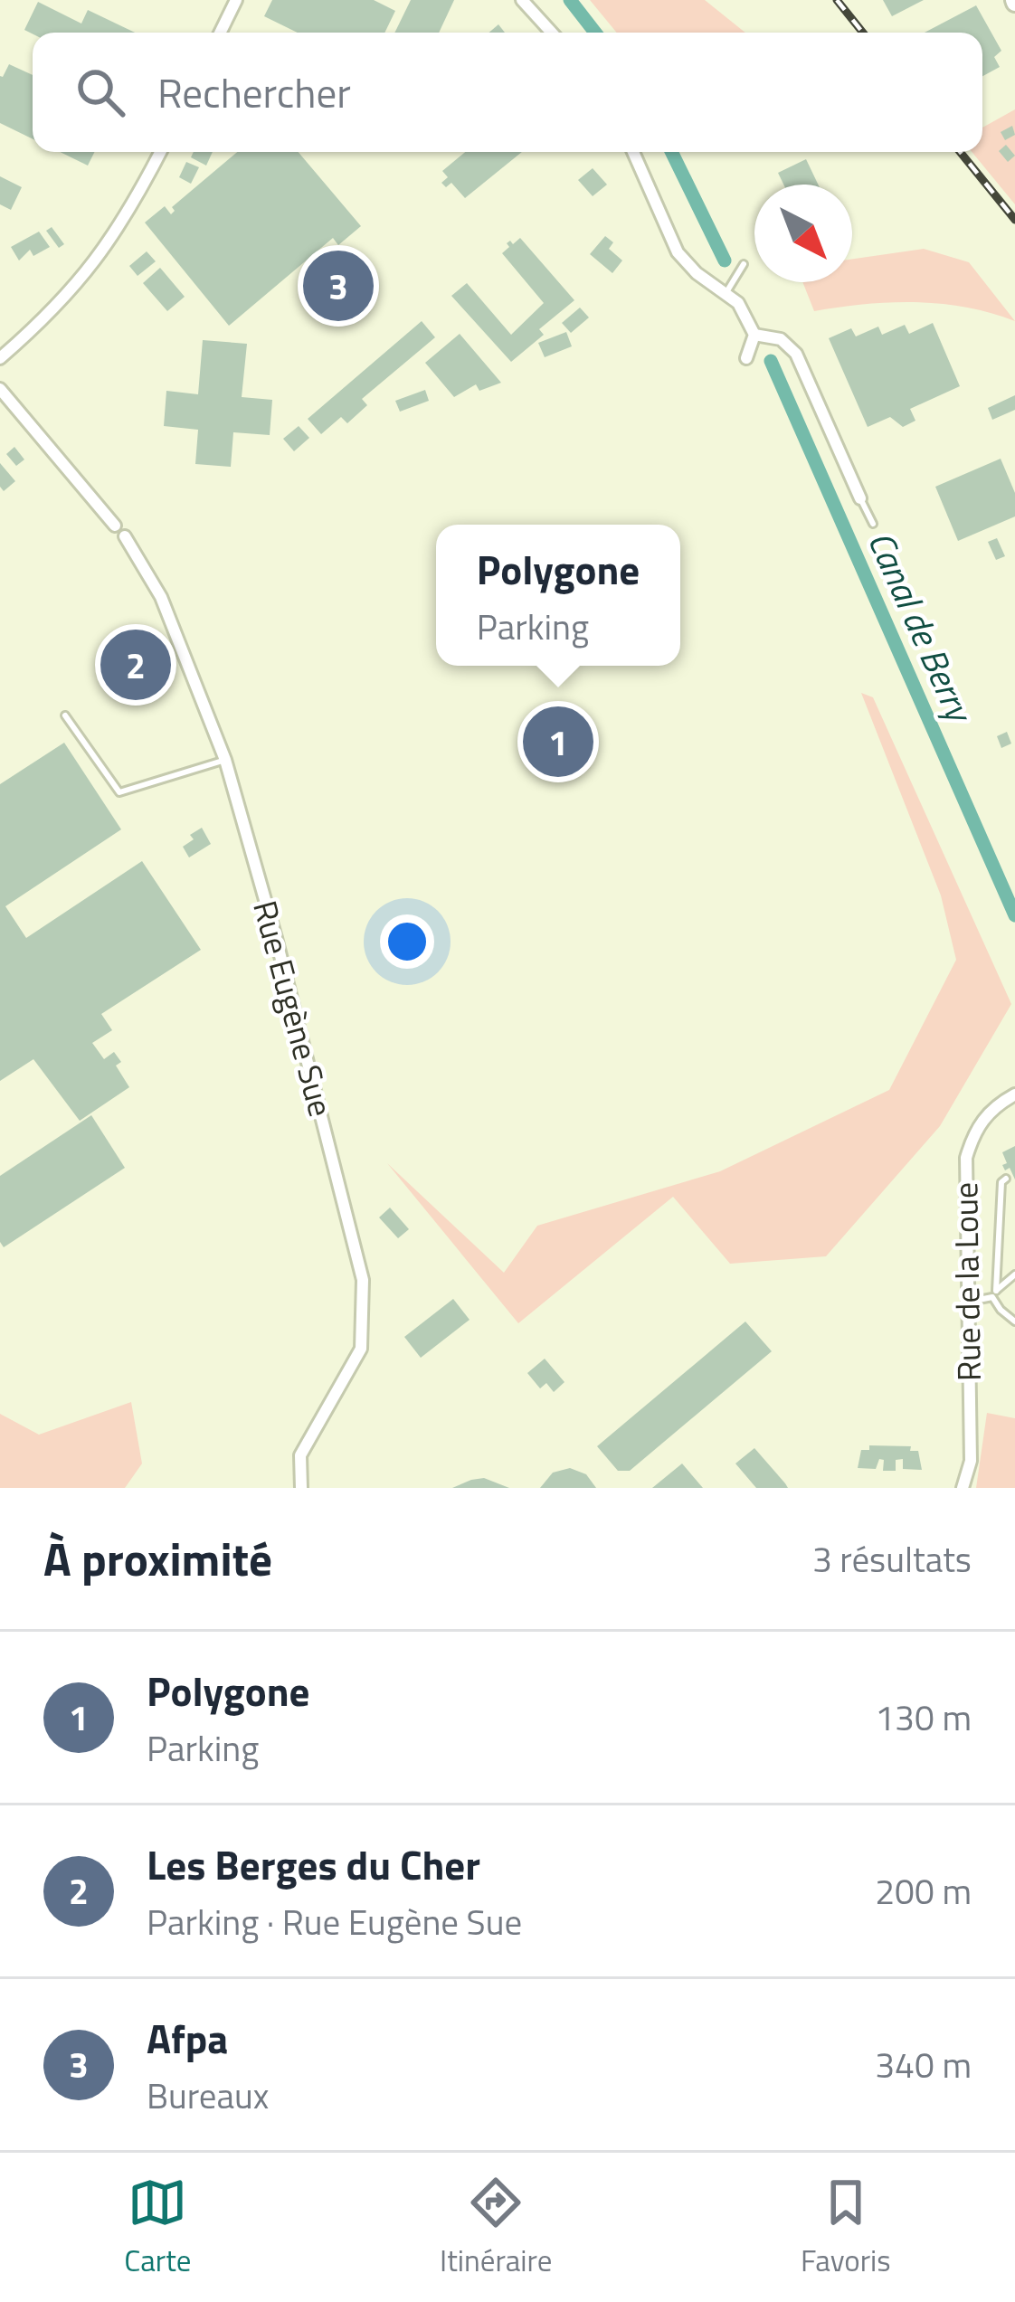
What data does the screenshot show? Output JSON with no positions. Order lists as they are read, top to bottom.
{
  "streets": {
    "street": ["Rue Eugène Sue", "Rue de la Loue"]
  },
  "water": ["Canal de Berry"],
  "north": "bottom right",
  "page": {
    "search": "Rechercher",
    "pins": ["3", "2", "1"],
    "popup": ["Polygone", "Parking"],
    "heading": ["À proximité", "3 résultats"],
    "list": [
      {
        "mark": "1",
        "name": "Polygone",
        "note": "Parking",
        "value": "130 m"
      },
      {
        "mark": "2",
        "name": "Les Berges du Cher",
        "note": "Parking · Rue Eugène Sue",
        "value": "200 m"
      },
      {
        "mark": "3",
        "name": "Afpa",
        "note": "Bureaux",
        "value": "340 m"
      }
    ],
    "nav": ["Carte", "Itinéraire", "Favoris"]
  }
}
